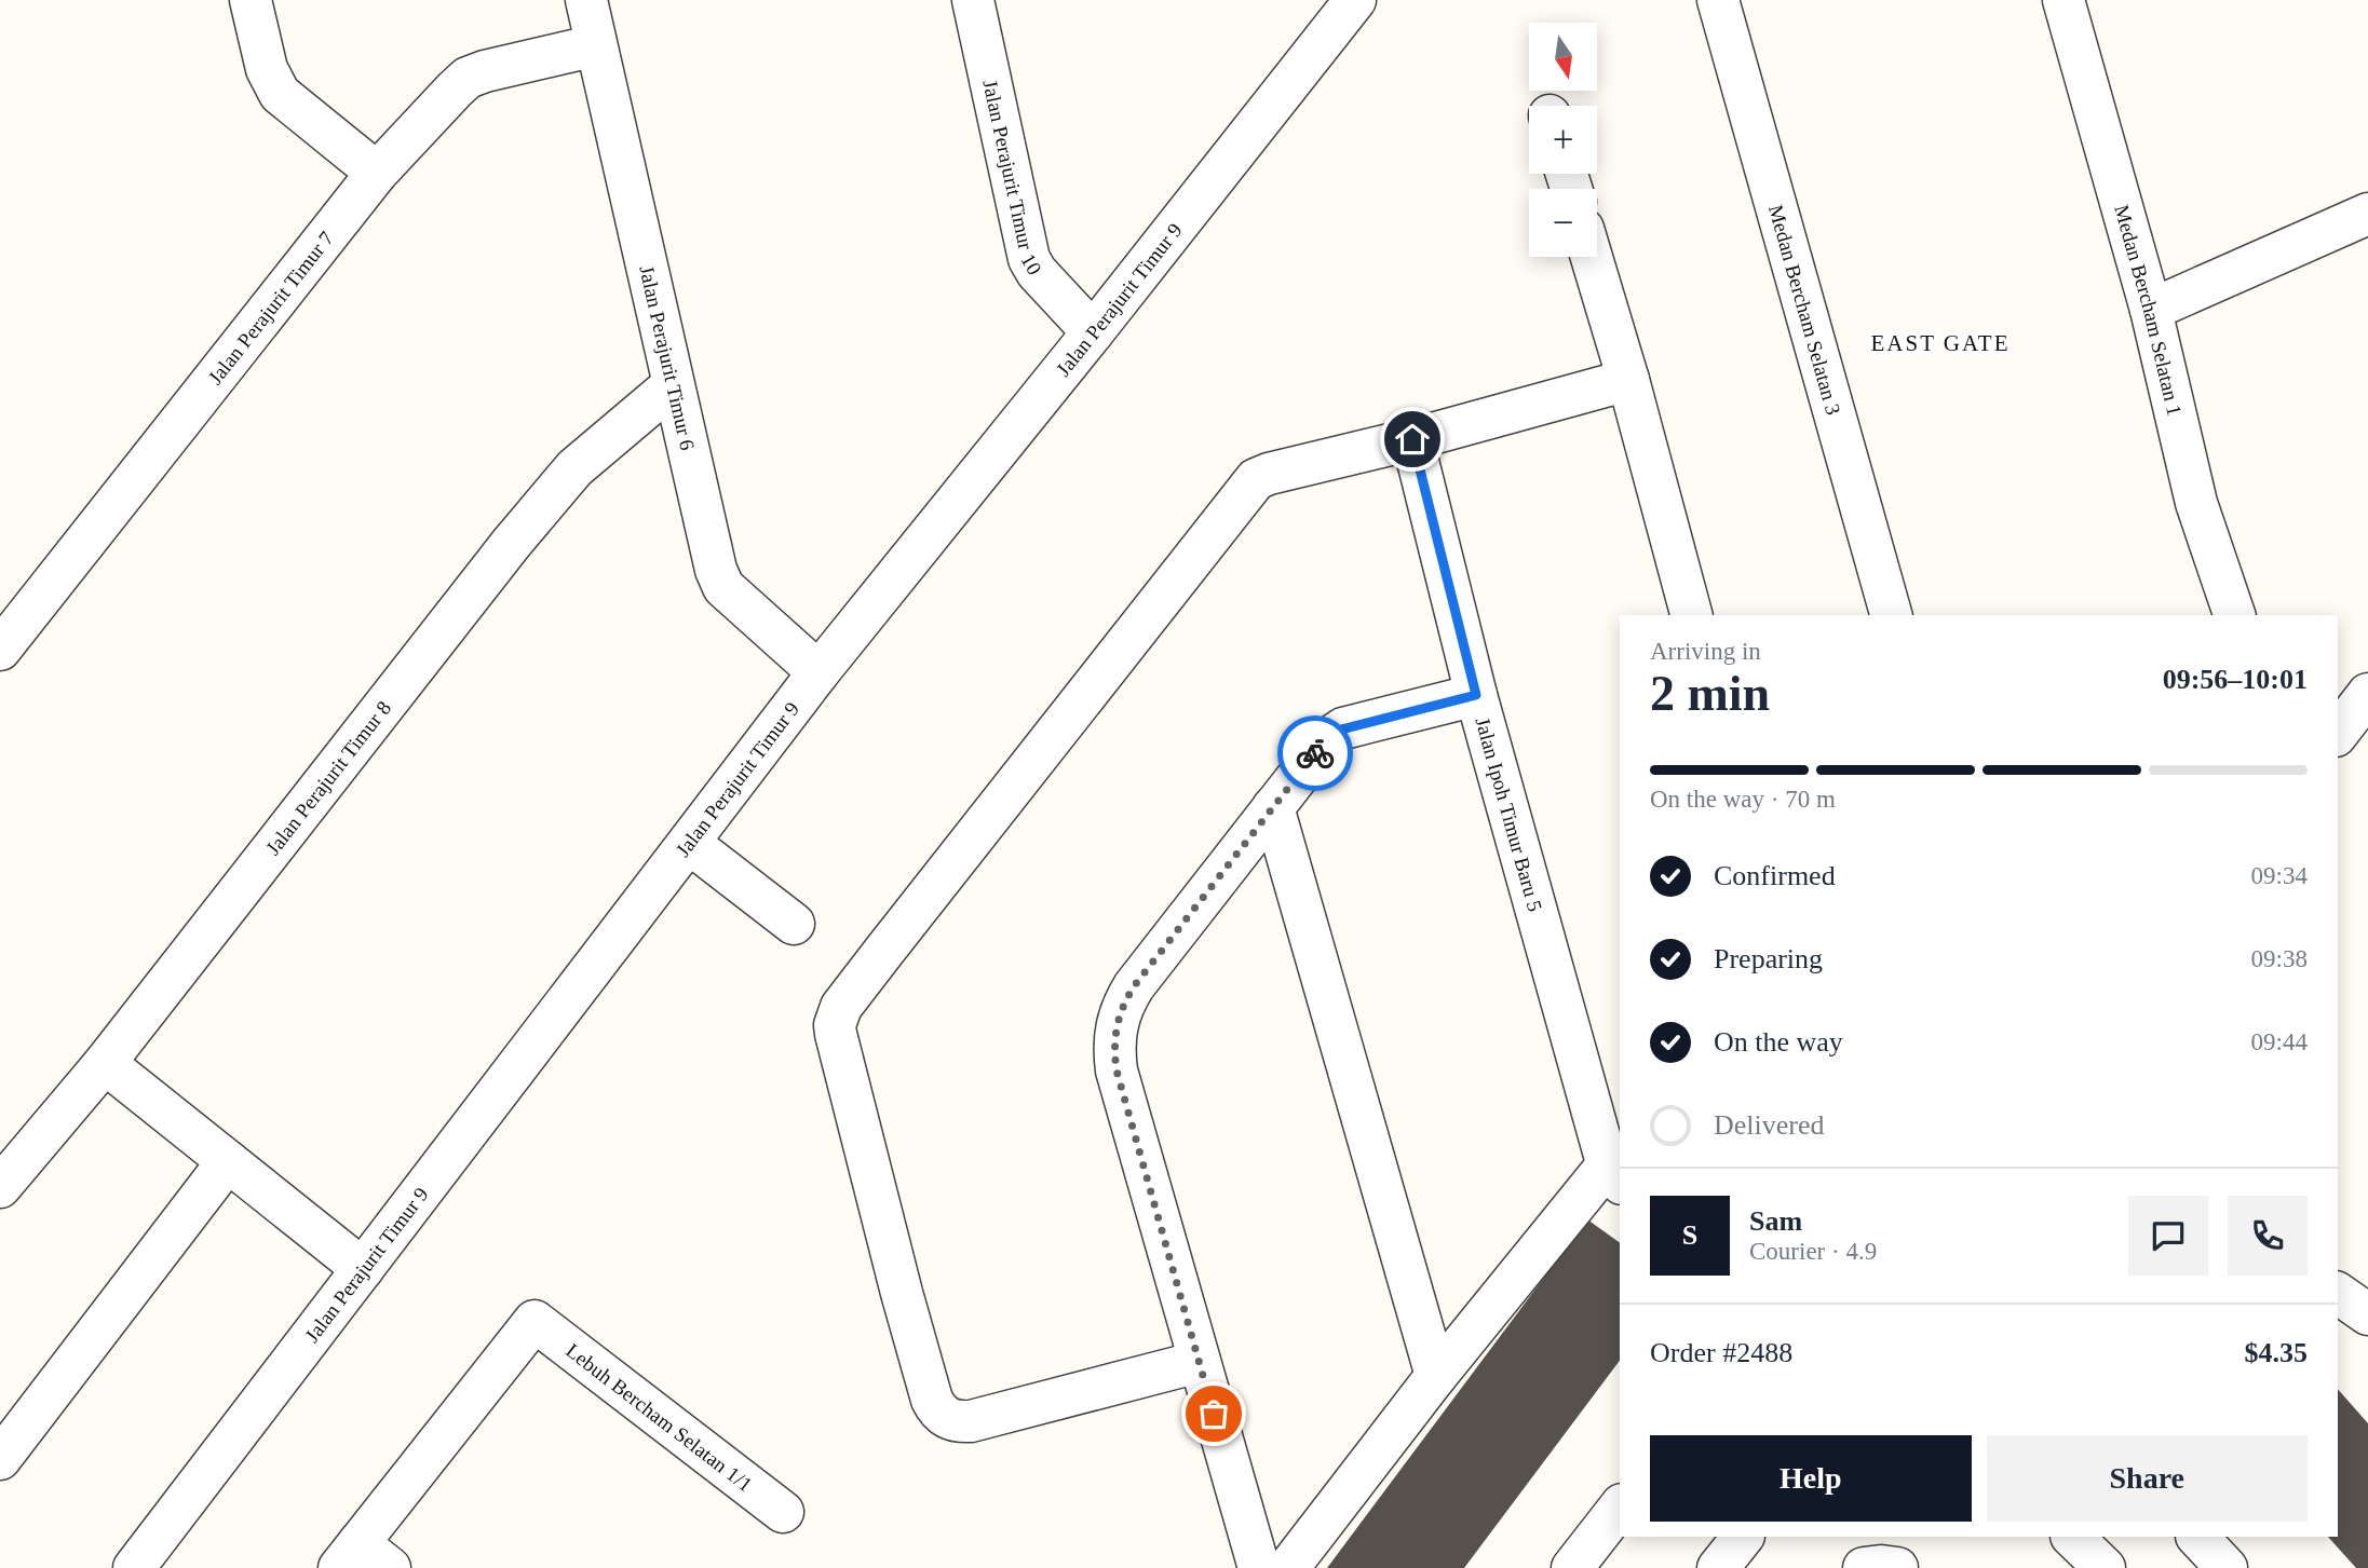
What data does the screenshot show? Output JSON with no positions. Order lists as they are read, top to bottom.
{
  "streets": {
    "street": [
      "Jalan Perajurit Timur 10",
      "Jalan Perajurit Timur 9",
      "Jalan Perajurit Timur 7",
      "Medan Bercham Selatan 3",
      "Medan Bercham Selatan 1",
      "Jalan Perajurit Timur 6",
      "Jalan Perajurit Timur 8",
      "Jalan Ipoh Timur Baru 5",
      "Lebuh Bercham Selatan 1/1"
    ]
  },
  "crossings": [
    ["Jalan Perajurit Timur 10", "Jalan Perajurit Timur 9"],
    ["Jalan Perajurit Timur 9", "Jalan Perajurit Timur 6"],
    ["Jalan Perajurit Timur 7", "Jalan Perajurit Timur 6"],
    ["Jalan Perajurit Timur 6", "Jalan Perajurit Timur 8"]
  ],
  "districts": ["EAST GATE"],
  "north": "bottom",
  "page": {
    "map_buttons": ["+", "−"],
    "heading": ["2 min", "Arriving in", "09:56–10:01"],
    "panel": [
      "Sam",
      "Courier · 4.9",
      "Order #2488",
      "$4.35"
    ],
    "bar": "On the way · 70 m",
    "list": [
      ["Confirmed", "09:34"],
      ["Preparing", "09:38"],
      ["On the way", "09:44"],
      "Delivered"
    ],
    "round": "S",
    "buttons": ["Help", "Share"]
  }
}
